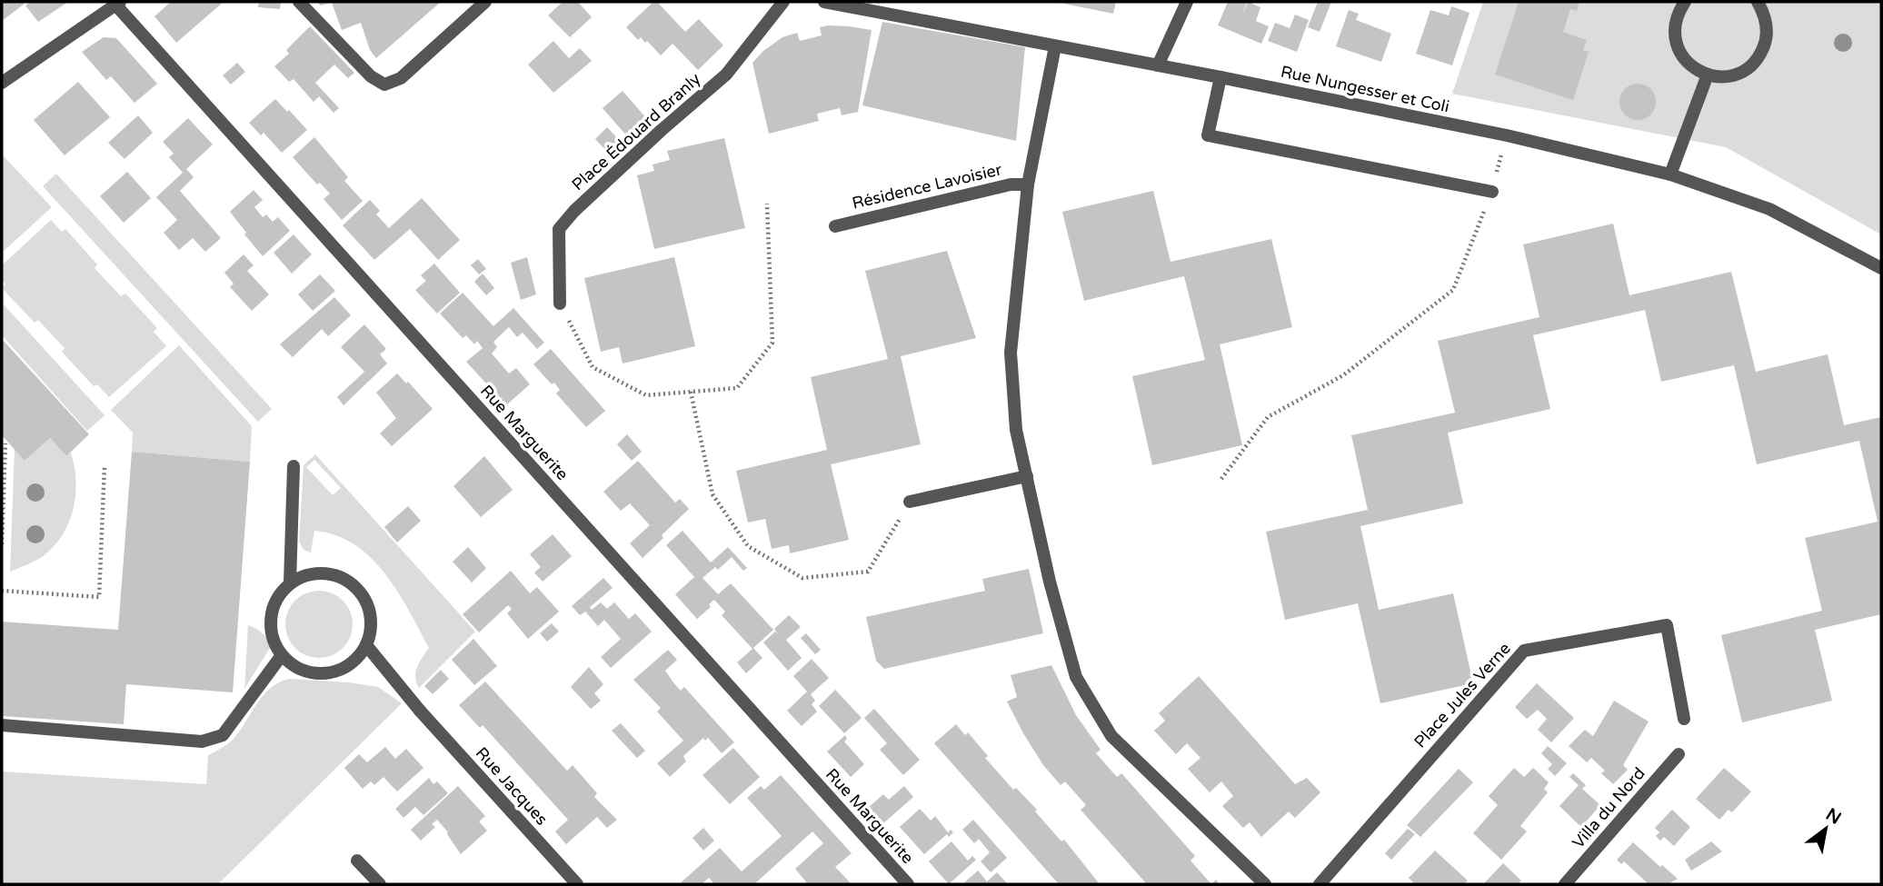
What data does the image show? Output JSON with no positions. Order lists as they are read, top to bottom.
{
  "streets": {
    "street": [
      "Rue Nungesser et Coli",
      "Place Édouard Branly",
      "Résidence Lavoisier",
      "Rue Marguerite",
      "Place Jules Verne",
      "Rue Jacques",
      "Villa du Nord"
    ]
  },
  "north": "top right"
}
